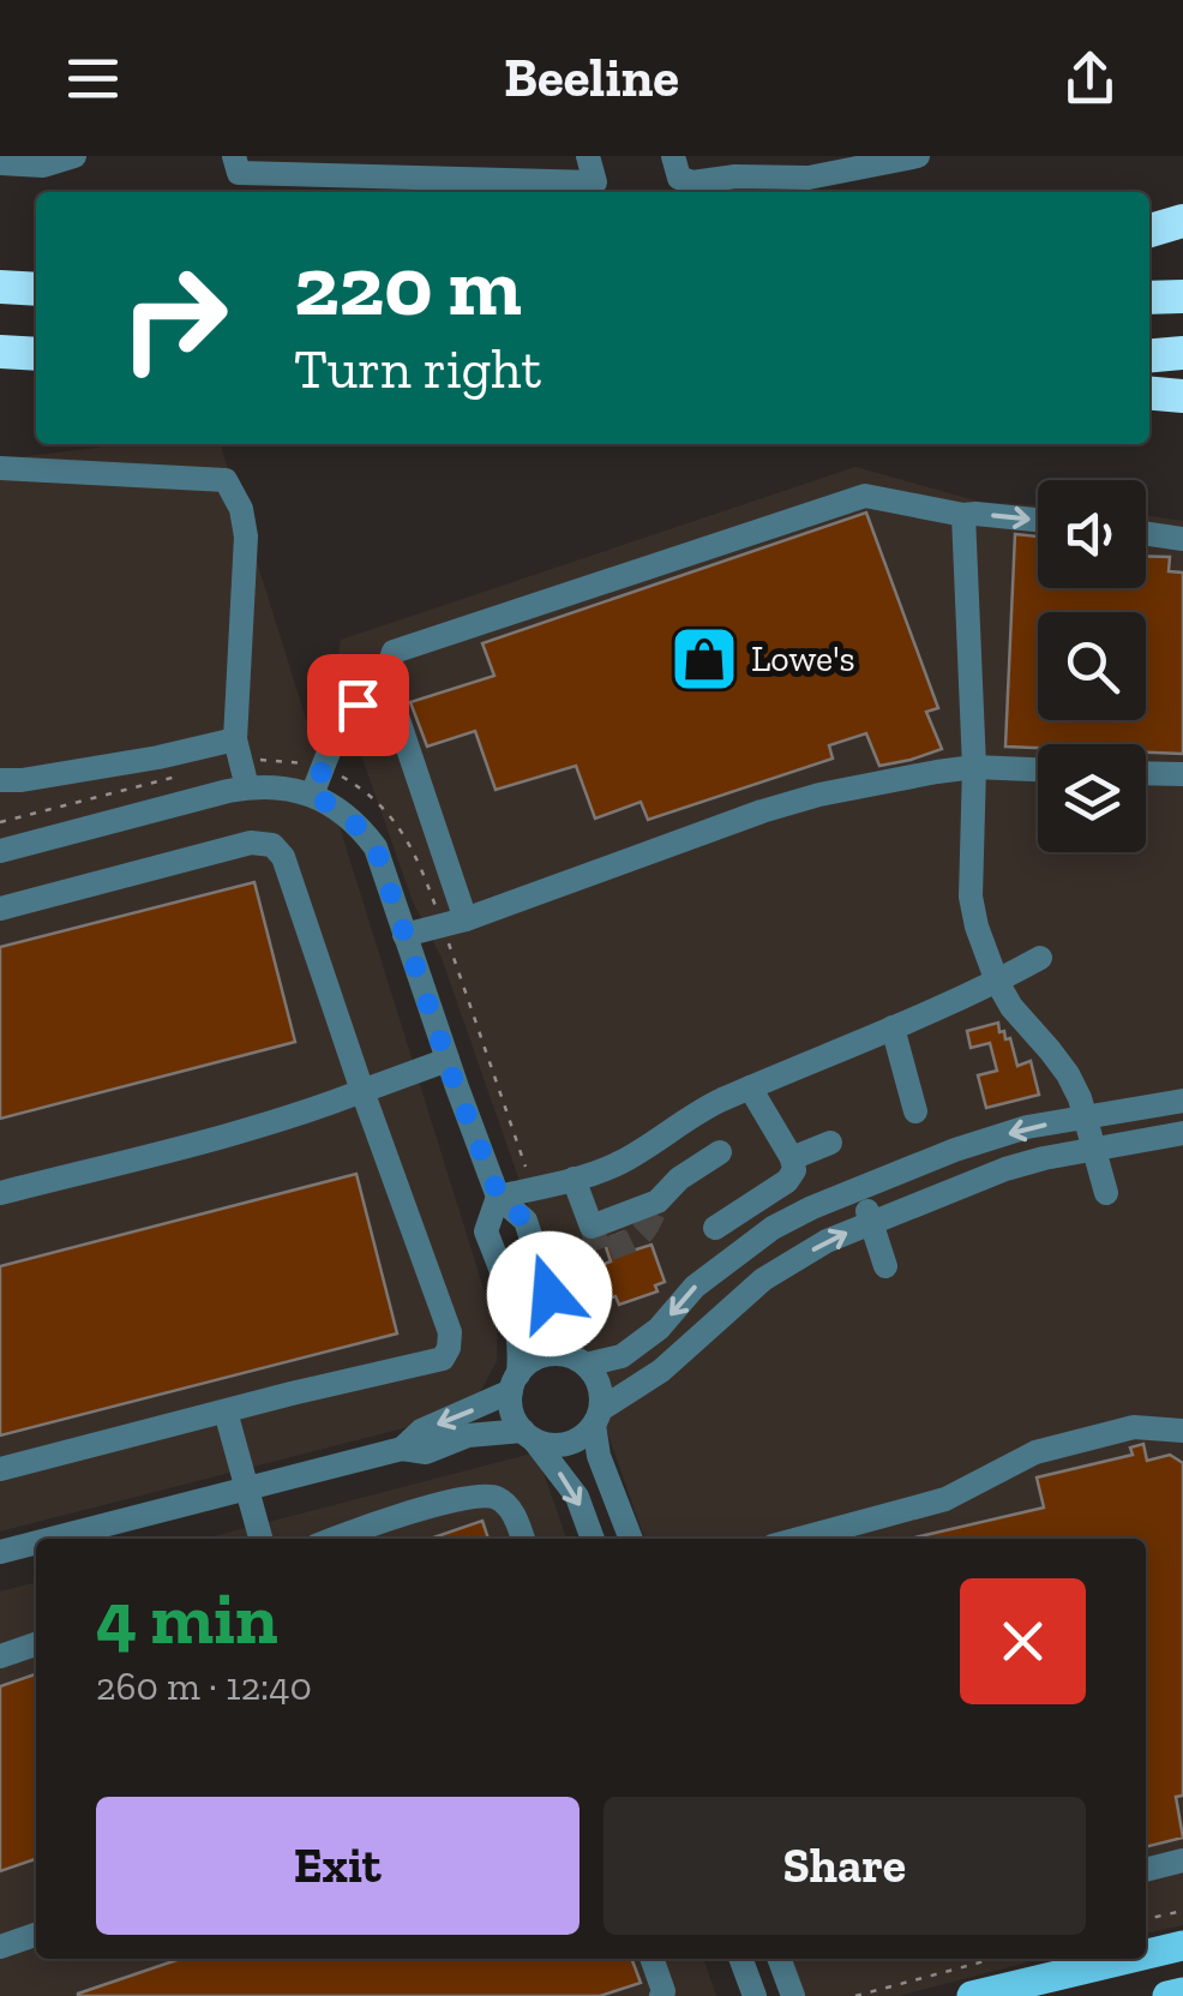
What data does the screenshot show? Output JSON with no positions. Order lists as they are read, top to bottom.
{
  "places": {
    "shop": ["Lowe's"]
  },
  "page": {
    "header": "Beeline",
    "turn": ["220 m", "Turn right"],
    "heading": ["4 min", "260 m · 12:40"],
    "buttons": ["Exit", "Share"]
  }
}
